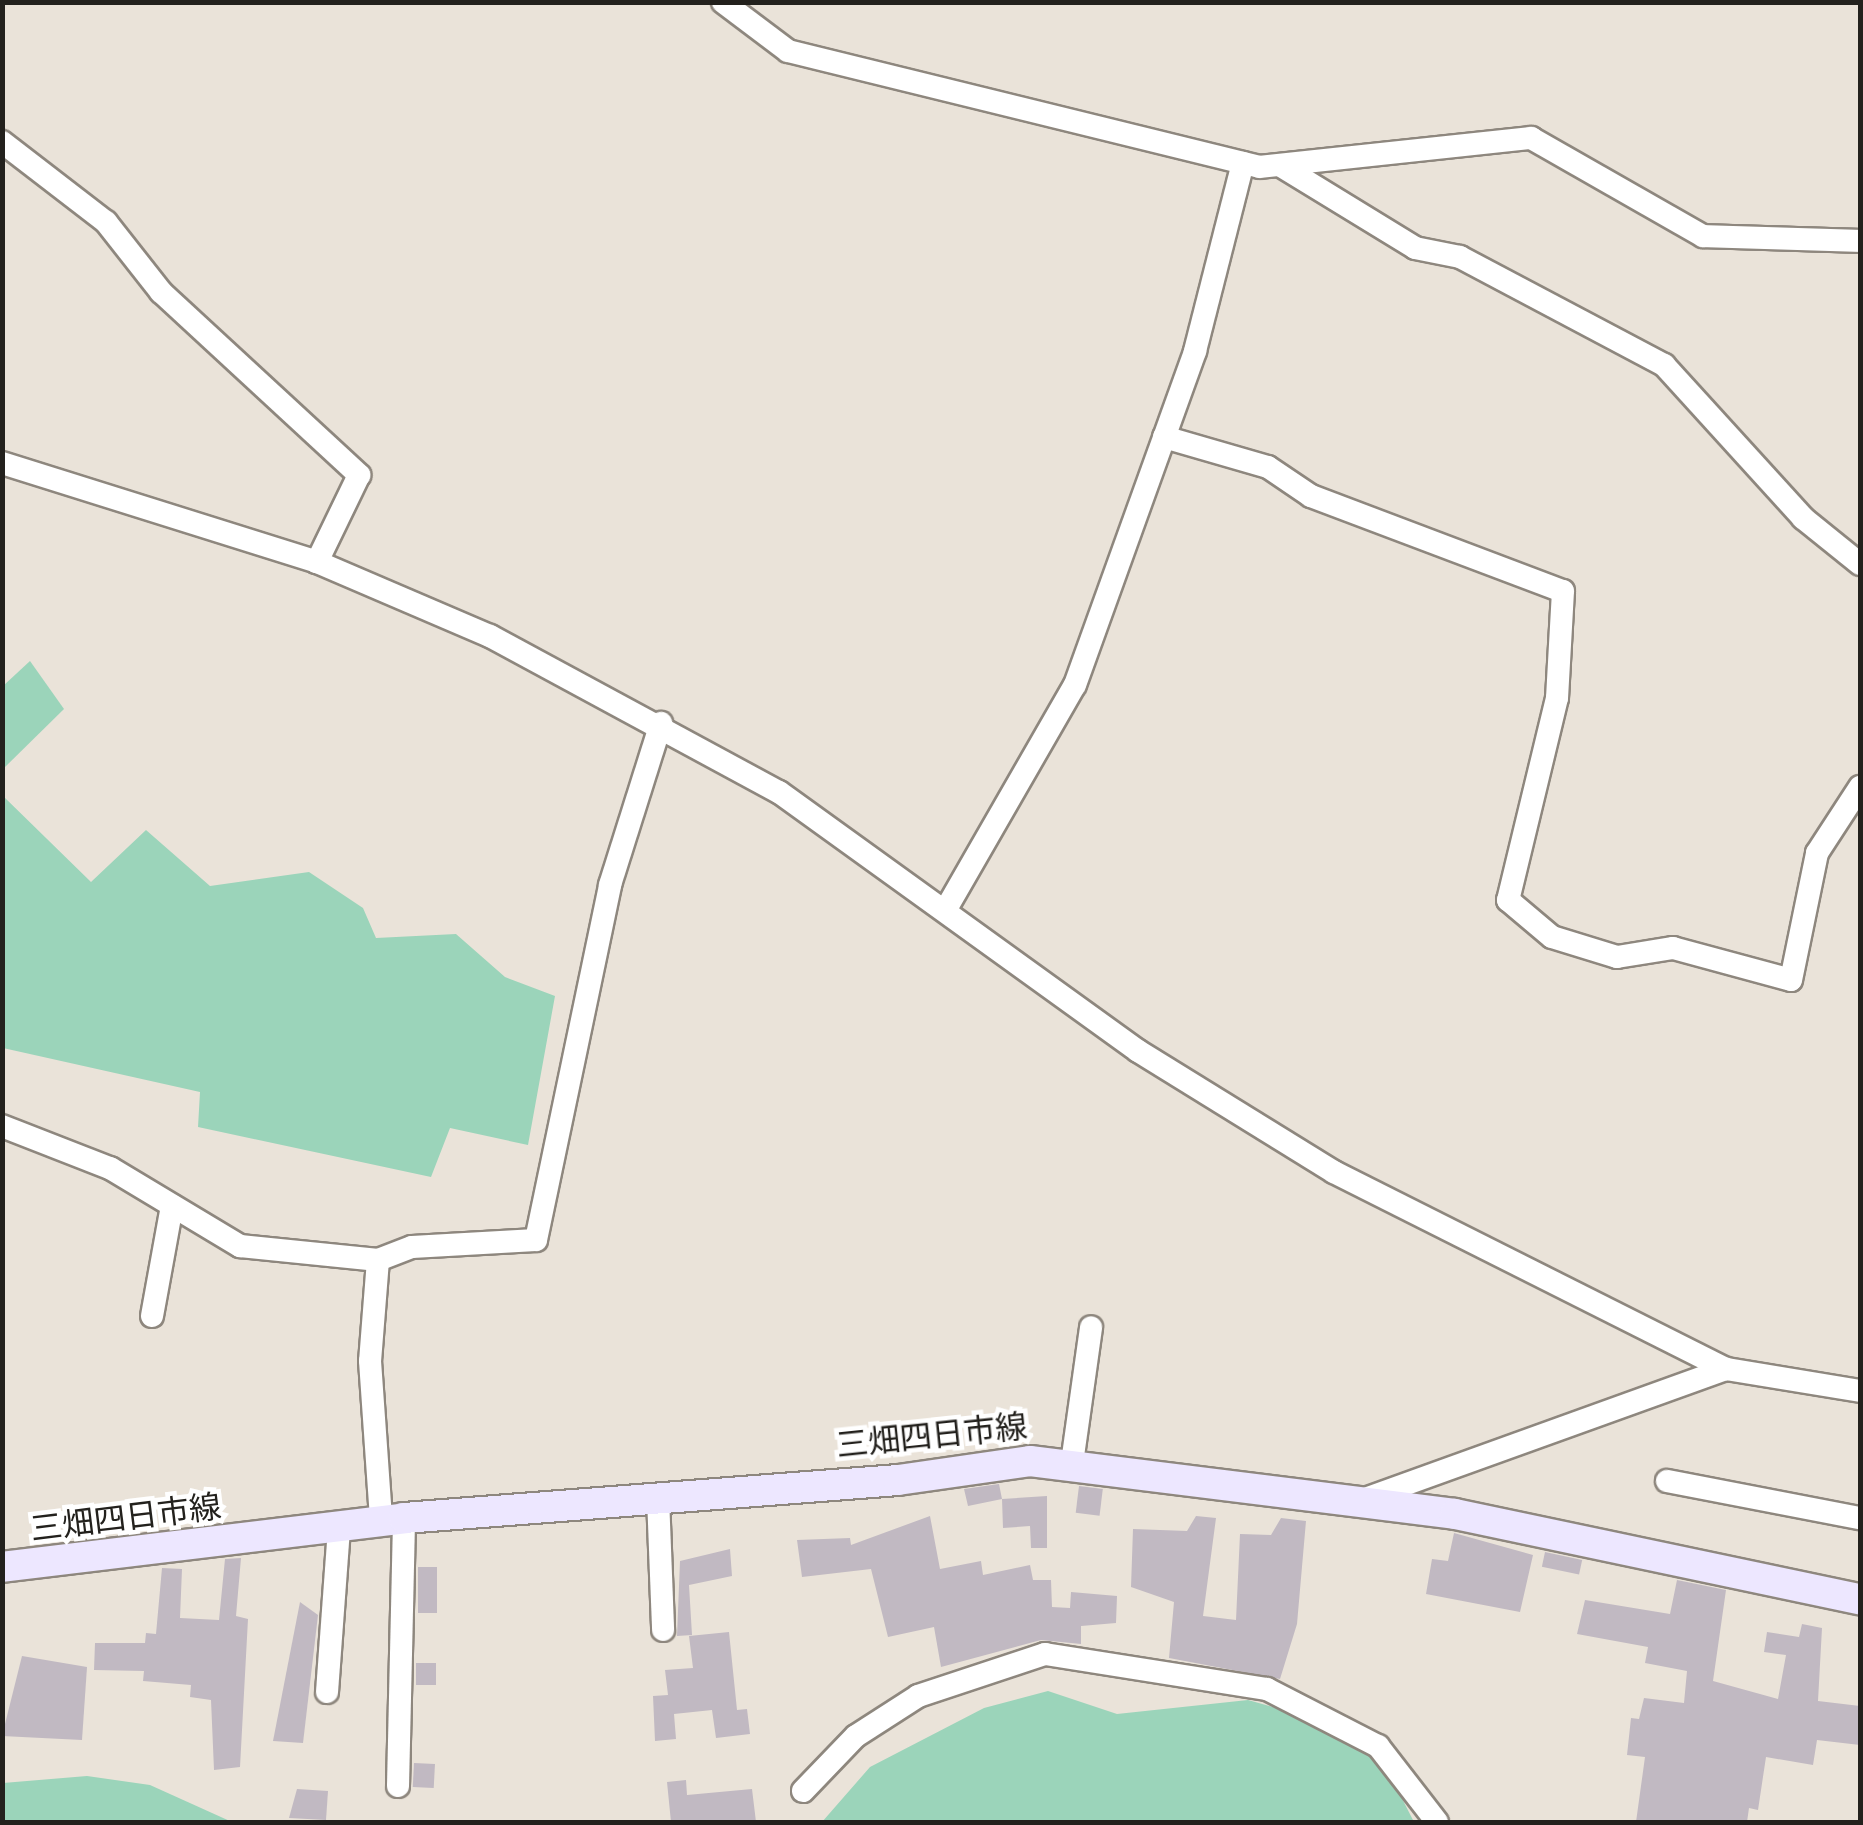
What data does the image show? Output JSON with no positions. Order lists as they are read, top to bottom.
{
  "streets": {
    "main road": ["三畑四日市線"]
  }
}
